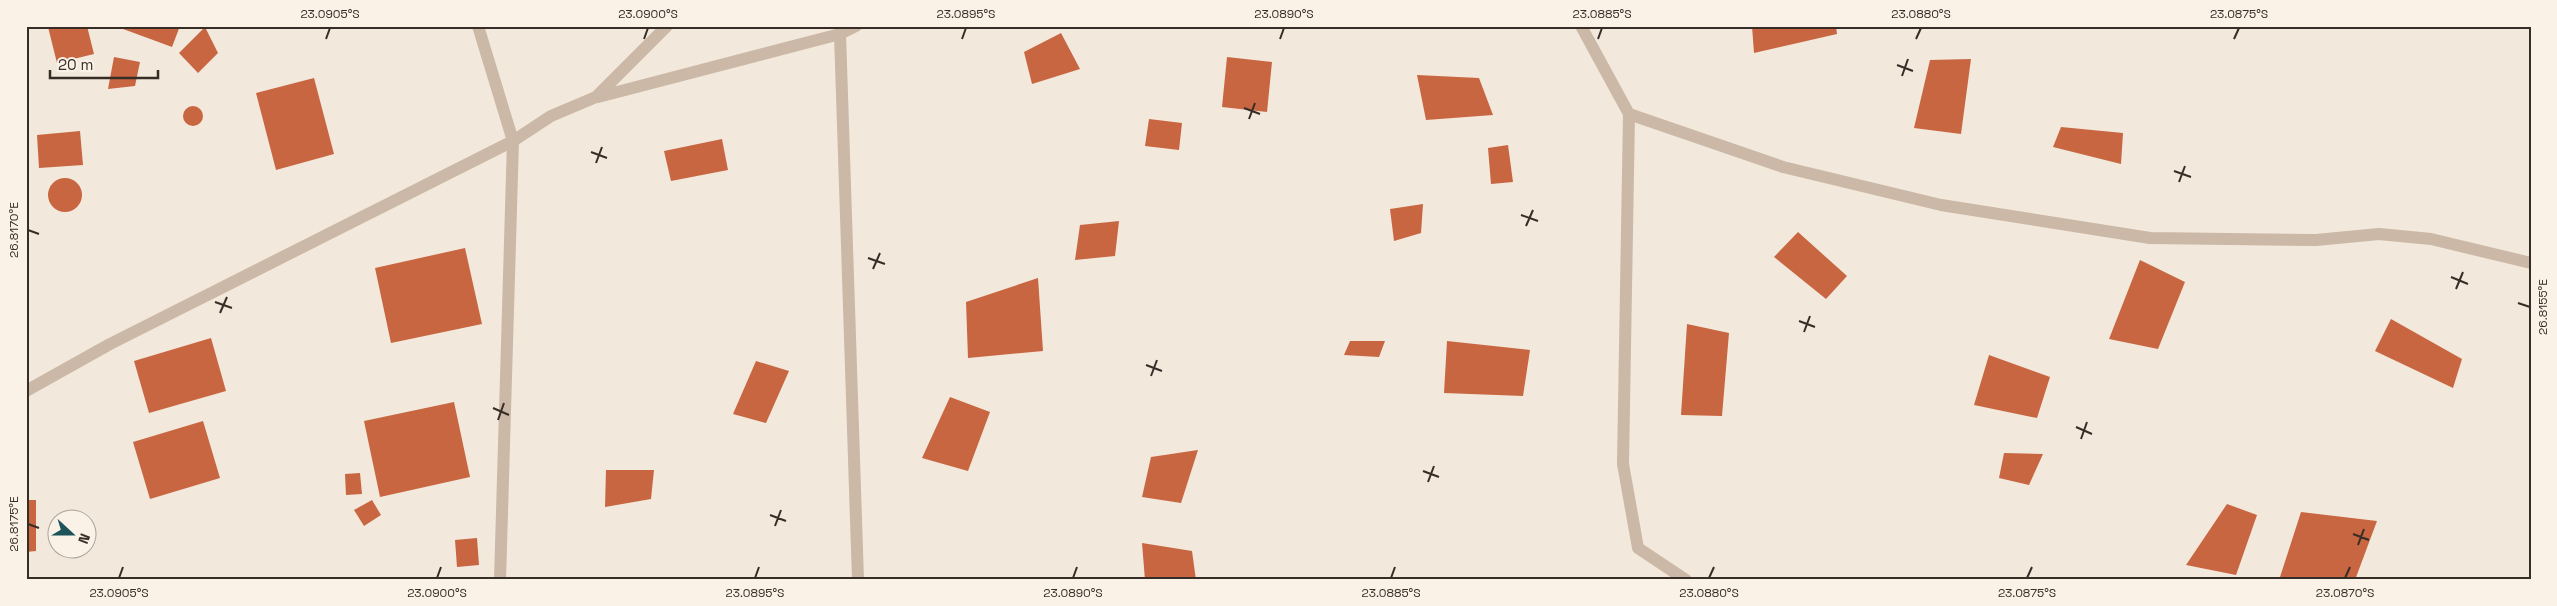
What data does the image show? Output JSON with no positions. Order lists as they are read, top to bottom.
{
  "scale_bar": "20 m",
  "north": "right",
  "coordinates": [
    "23.0905°S",
    "23.0900°S",
    "23.0895°S",
    "23.0890°S",
    "23.0885°S",
    "23.0880°S",
    "23.0875°S",
    "26.8170°E",
    "26.8155°E",
    "26.8175°E",
    "23.0870°S"
  ]
}
